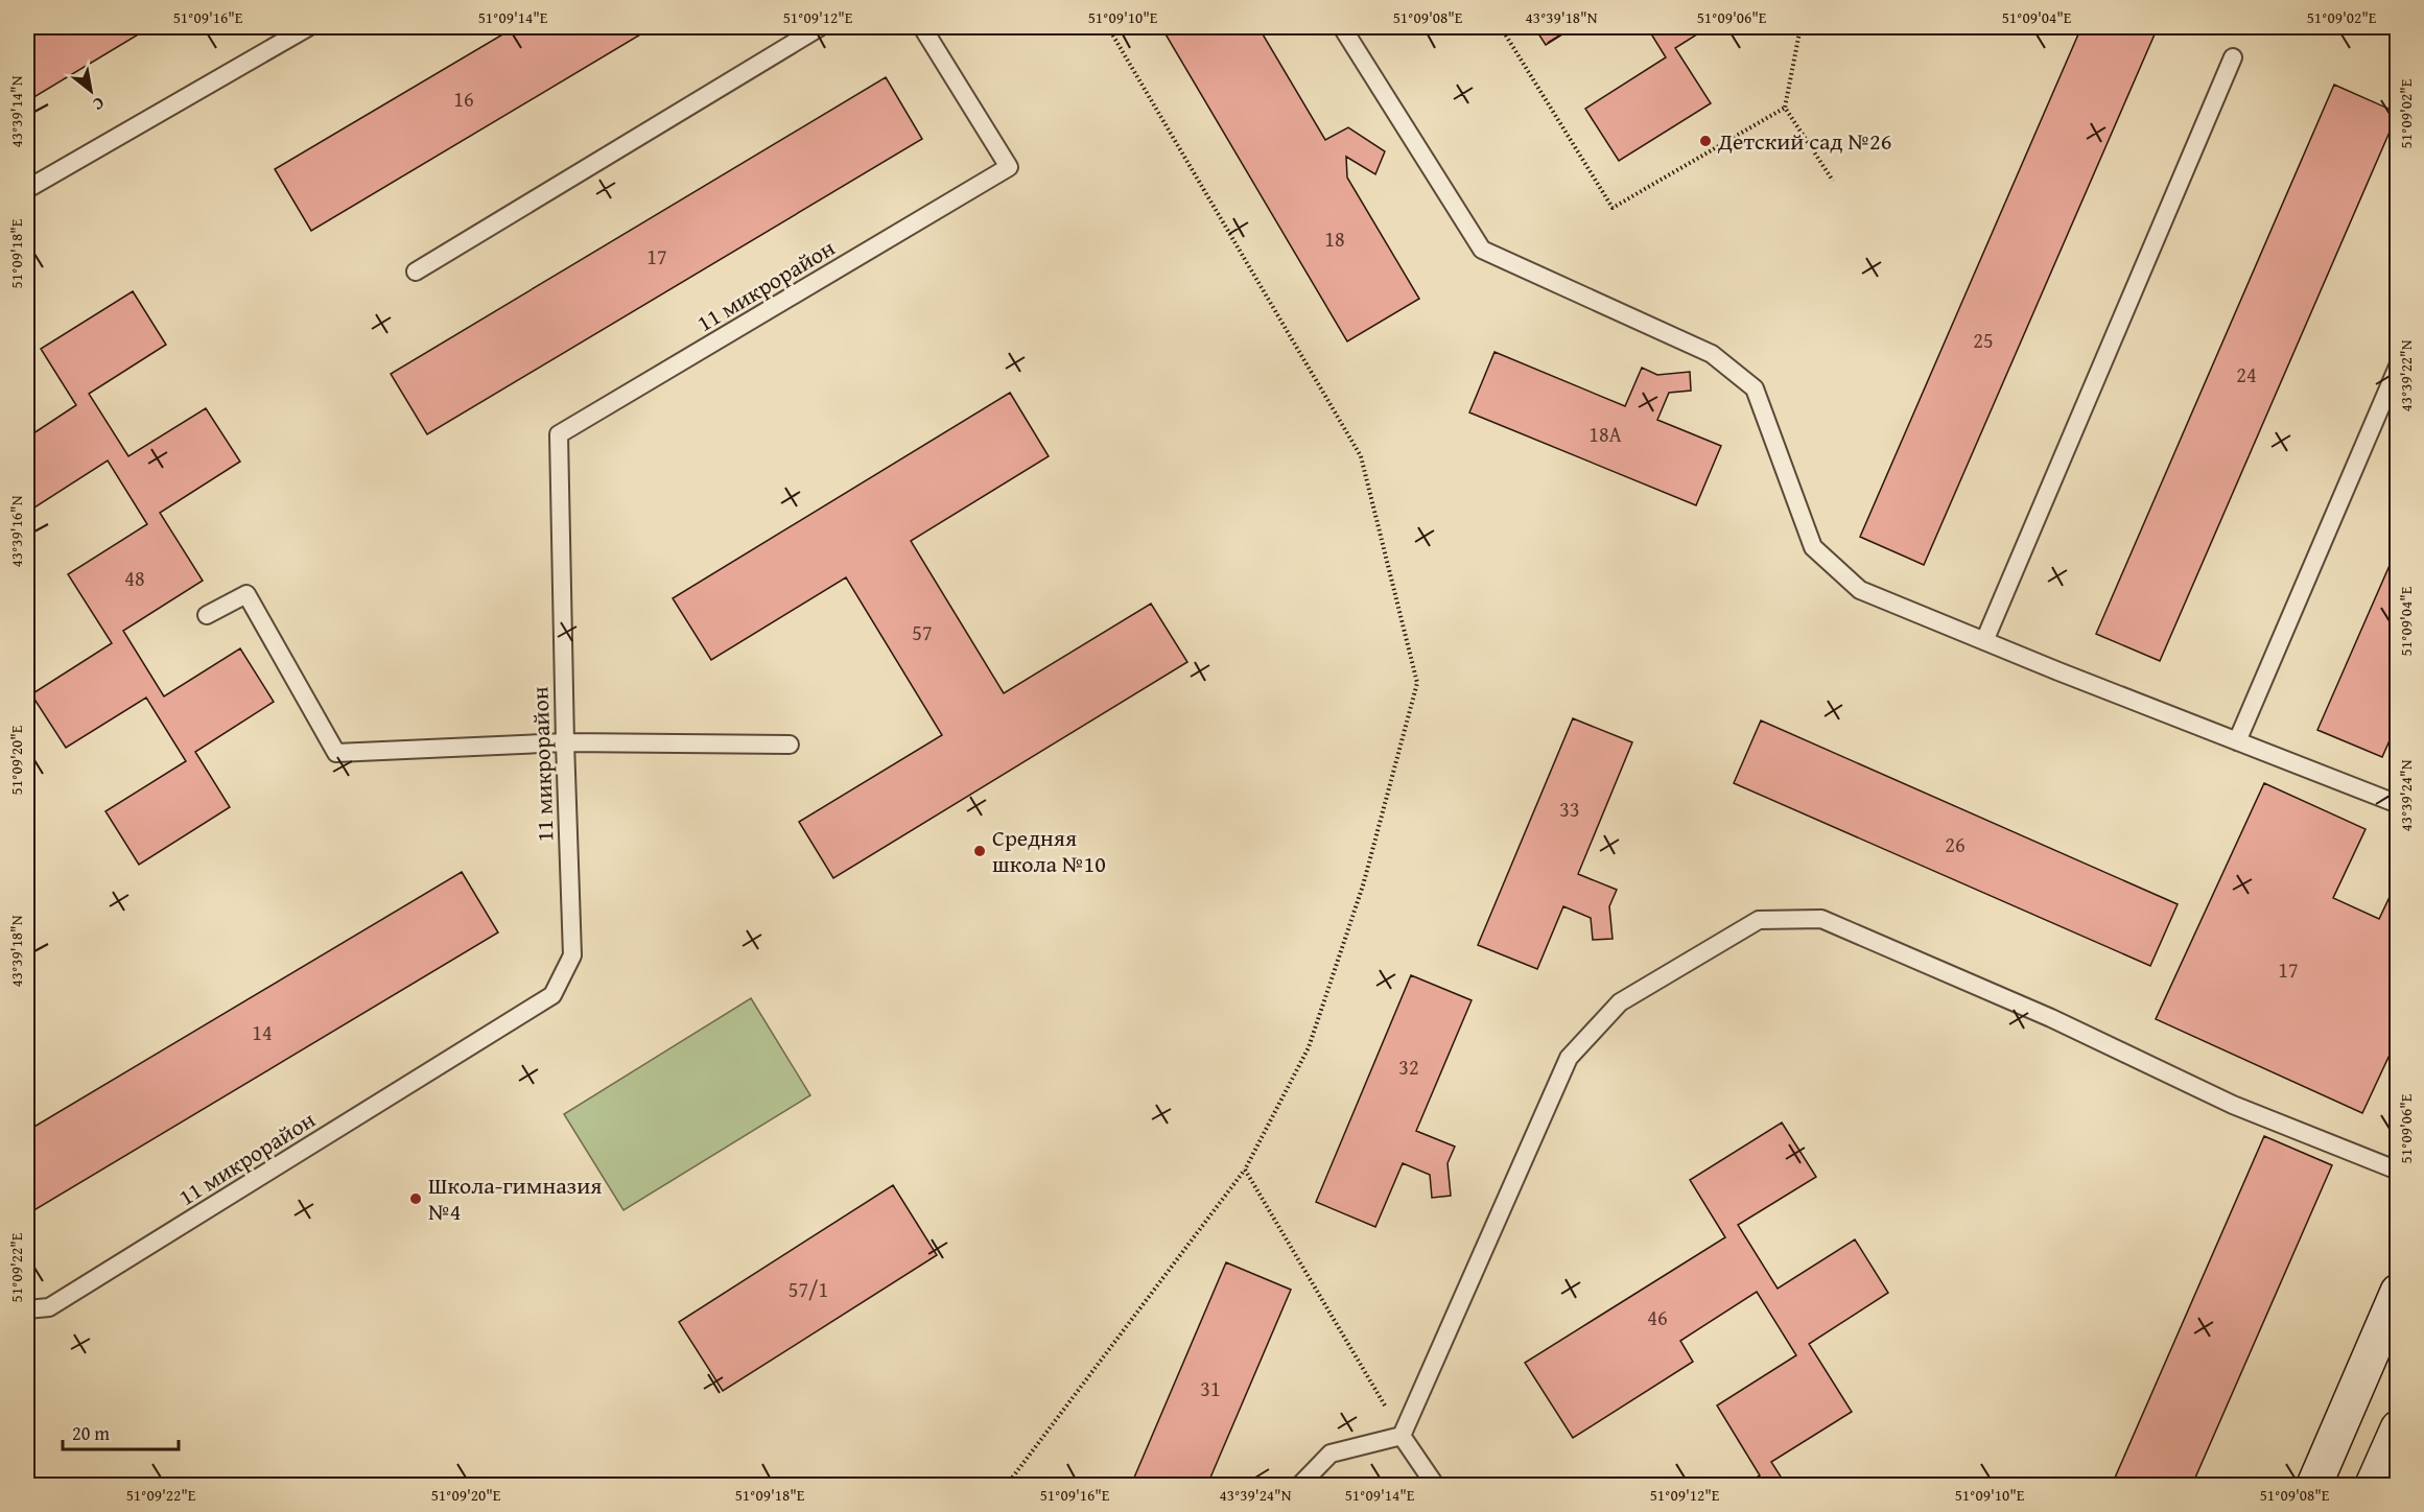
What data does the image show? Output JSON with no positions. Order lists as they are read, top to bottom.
{
  "streets": {
    "lane": ["11 микрорайон"]
  },
  "places": ["Детский сад №26", "Средняя школа №10", "Школа-гимназия №4"],
  "house_numbers": [
    "16",
    "18",
    "17",
    "25",
    "24",
    "18А",
    "48",
    "57",
    "33",
    "26",
    "17",
    "14",
    "32",
    "57/1",
    "46",
    "31"
  ],
  "scale_bar": "20 m",
  "north": "bottom right",
  "coordinates": [
    "51°09'16\"E",
    "51°09'14\"E",
    "51°09'12\"E",
    "51°09'10\"E",
    "51°09'08\"E",
    "43°39'18\"N",
    "51°09'06\"E",
    "51°09'04\"E",
    "51°09'02\"E",
    "43°39'14\"N",
    "51°09'18\"E",
    "43°39'22\"N",
    "43°39'16\"N",
    "51°09'20\"E",
    "43°39'24\"N",
    "51°09'22\"E"
  ]
}
